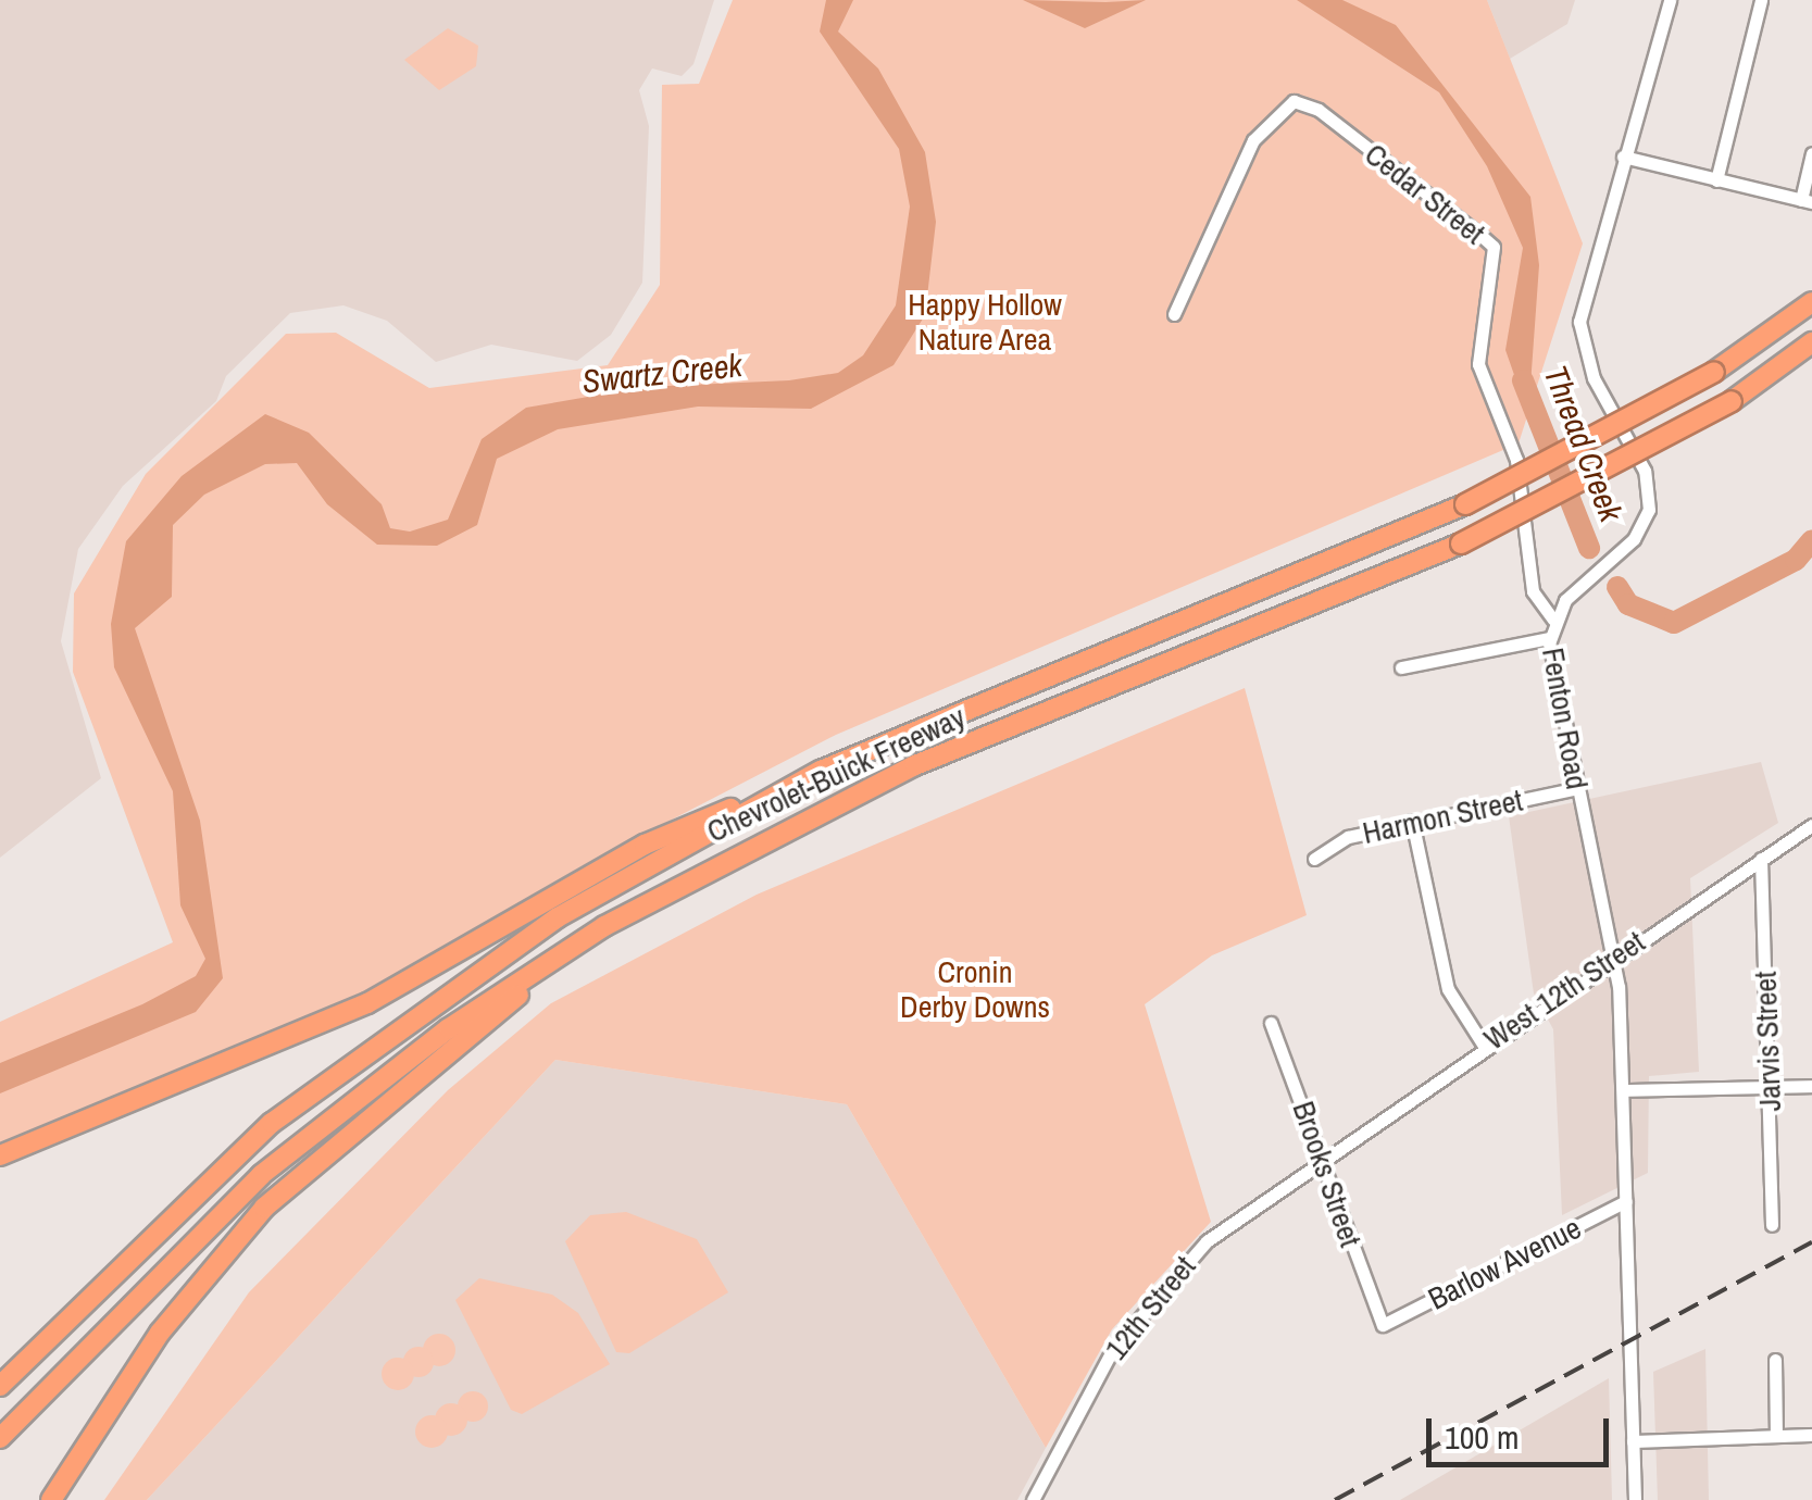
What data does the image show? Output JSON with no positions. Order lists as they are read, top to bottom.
{
  "streets": {
    "highway": ["Chevrolet-Buick Freeway"],
    "street": [
      "Cedar Street",
      "Fenton Road",
      "Harmon Street",
      "West 12th Street",
      "Jarvis Street",
      "Brooks Street",
      "Barlow Avenue",
      "12th Street"
    ]
  },
  "crossings": [
    ["Cedar Street", "Fenton Road"],
    ["Fenton Road", "Harmon Street"],
    ["Fenton Road", "West 12th Street"],
    ["Fenton Road", "Barlow Avenue"],
    ["West 12th Street", "Jarvis Street"],
    ["West 12th Street", "Brooks Street"],
    ["West 12th Street", "12th Street"],
    ["Brooks Street", "Barlow Avenue"],
    ["Brooks Street", "12th Street"]
  ],
  "water": ["Swartz Creek", "Thread Creek"],
  "parks": ["Happy Hollow Nature Area", "Cronin Derby Downs"],
  "scale_bar": "100 m"
}
